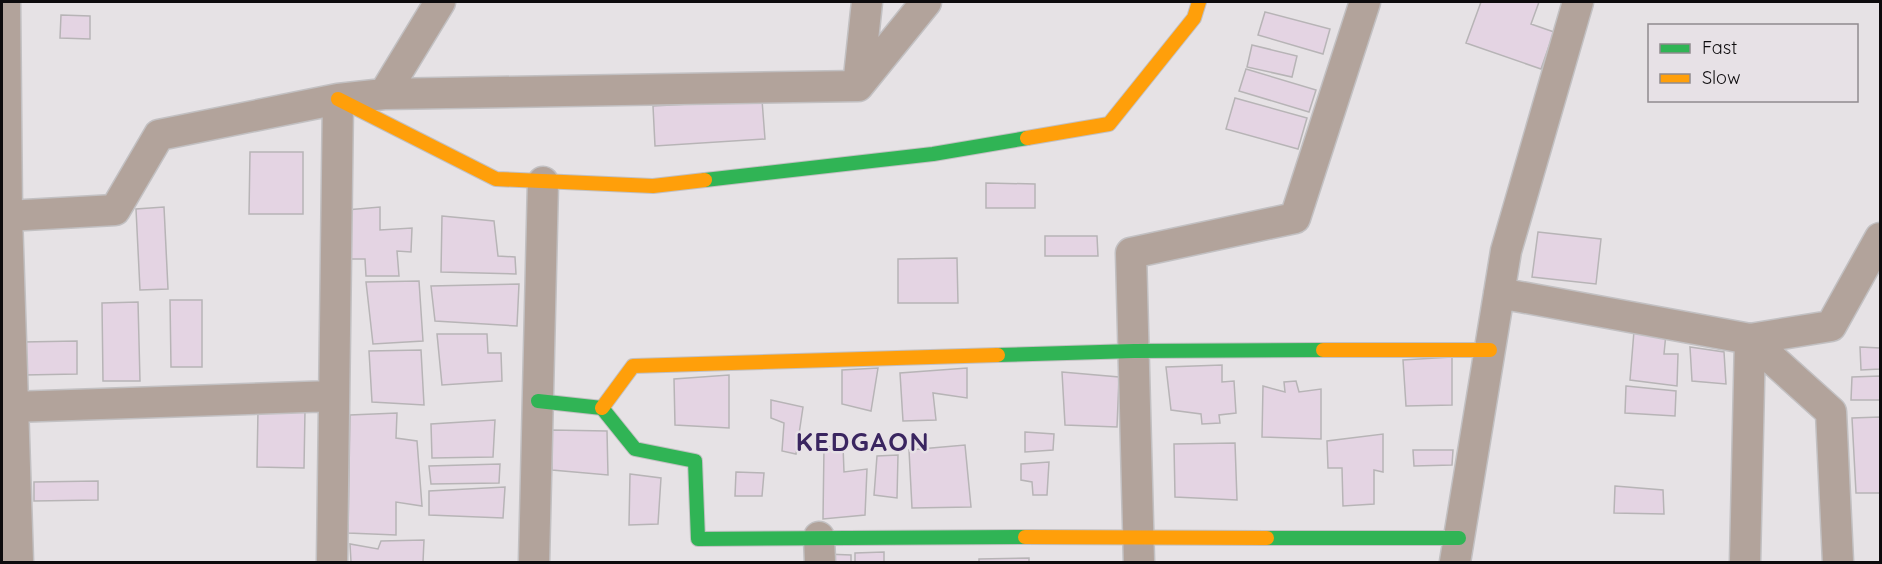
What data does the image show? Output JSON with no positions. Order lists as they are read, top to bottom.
{
  "districts": ["KEDGAON"],
  "legend": ["Fast", "Slow"]
}
